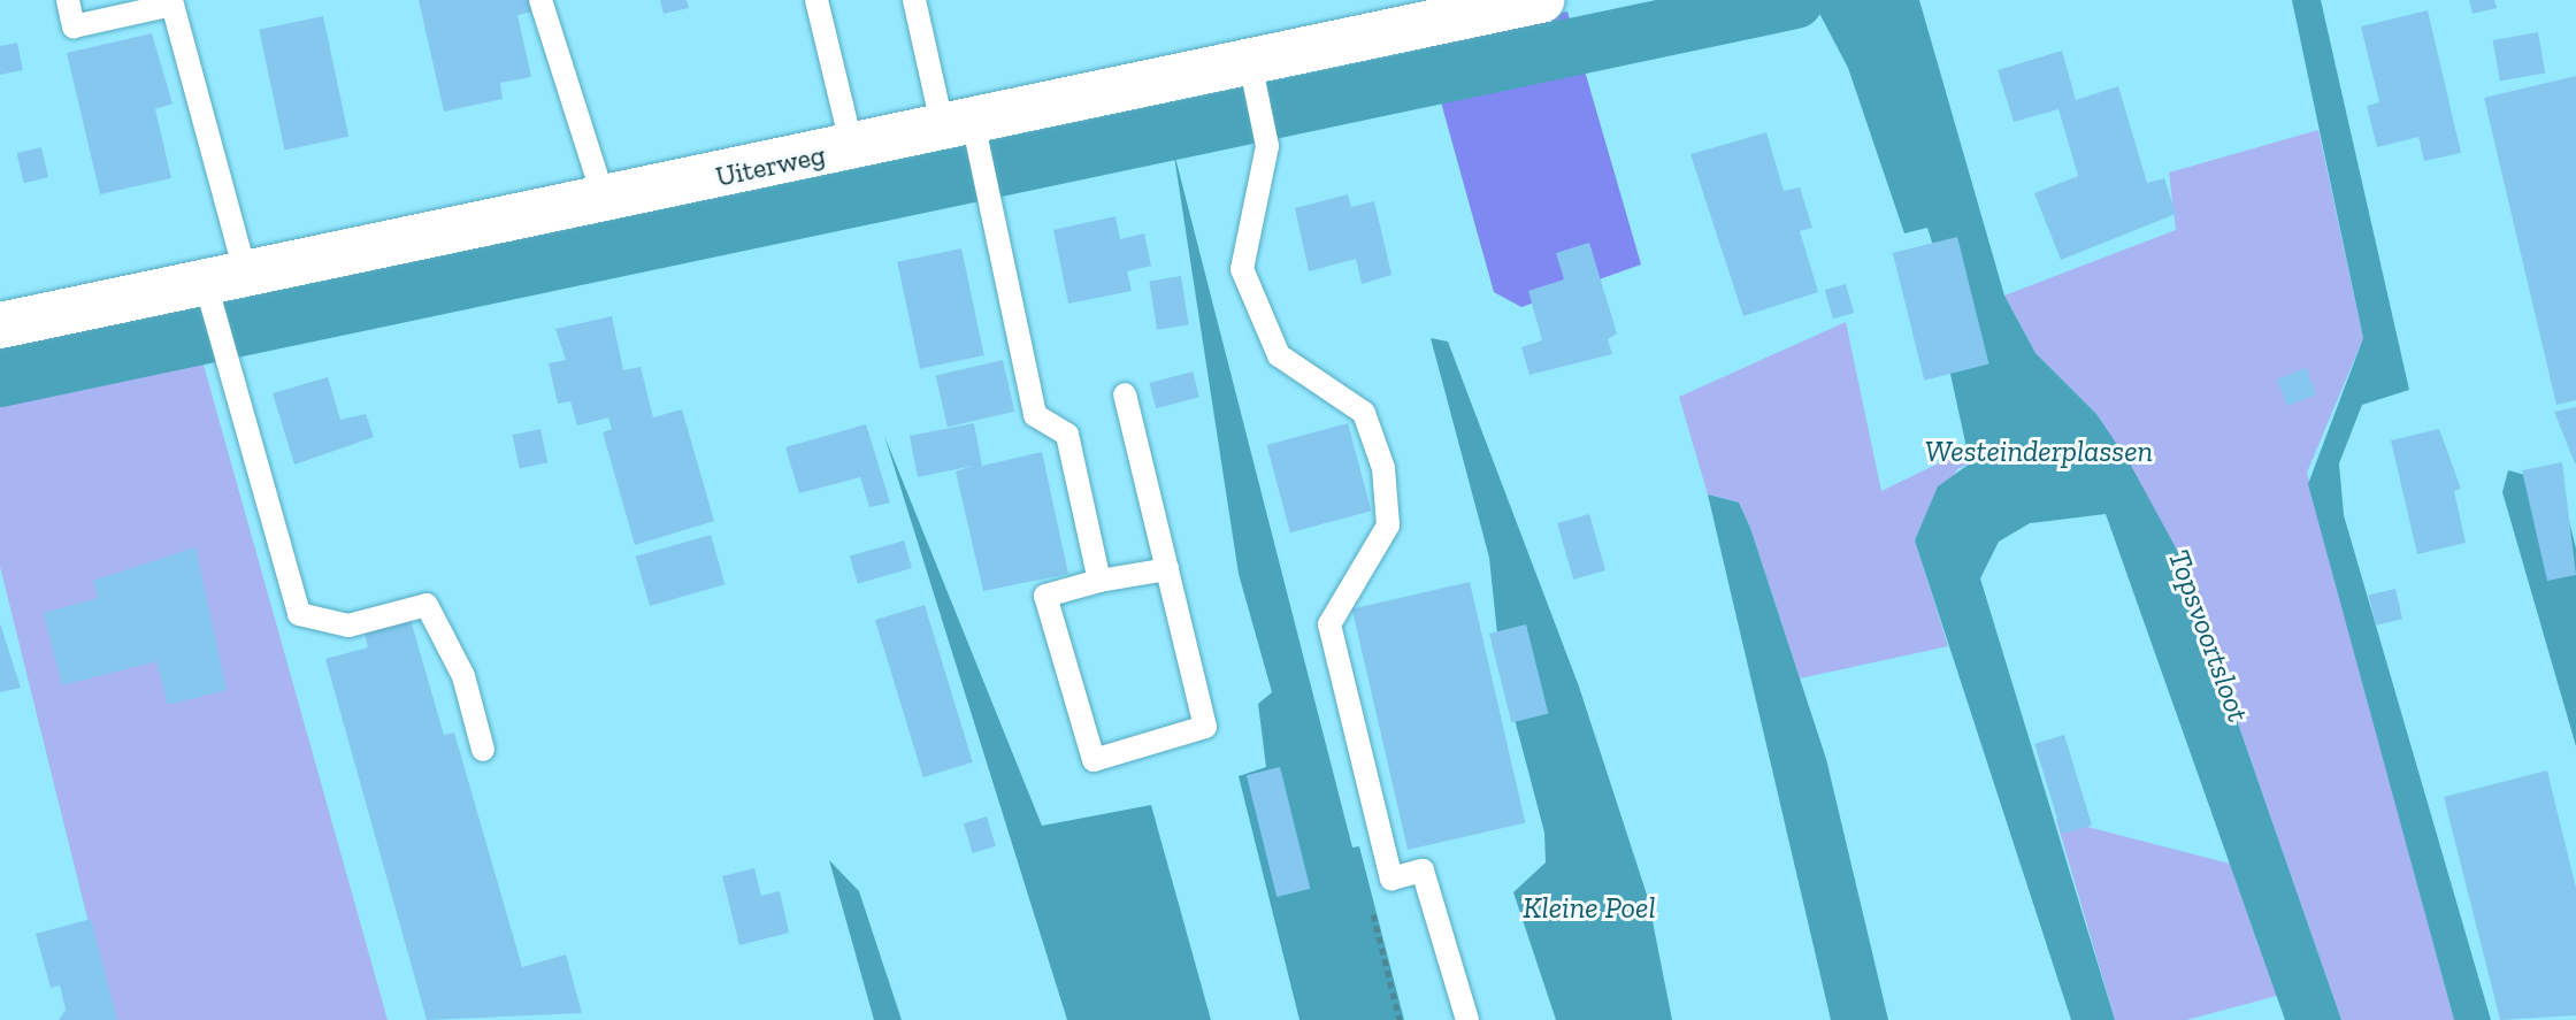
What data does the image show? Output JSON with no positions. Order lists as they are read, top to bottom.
{
  "streets": {
    "street": ["Uiterweg"]
  },
  "water": ["Westeinderplassen", "Topsvoortsloot", "Kleine Poel"]
}
